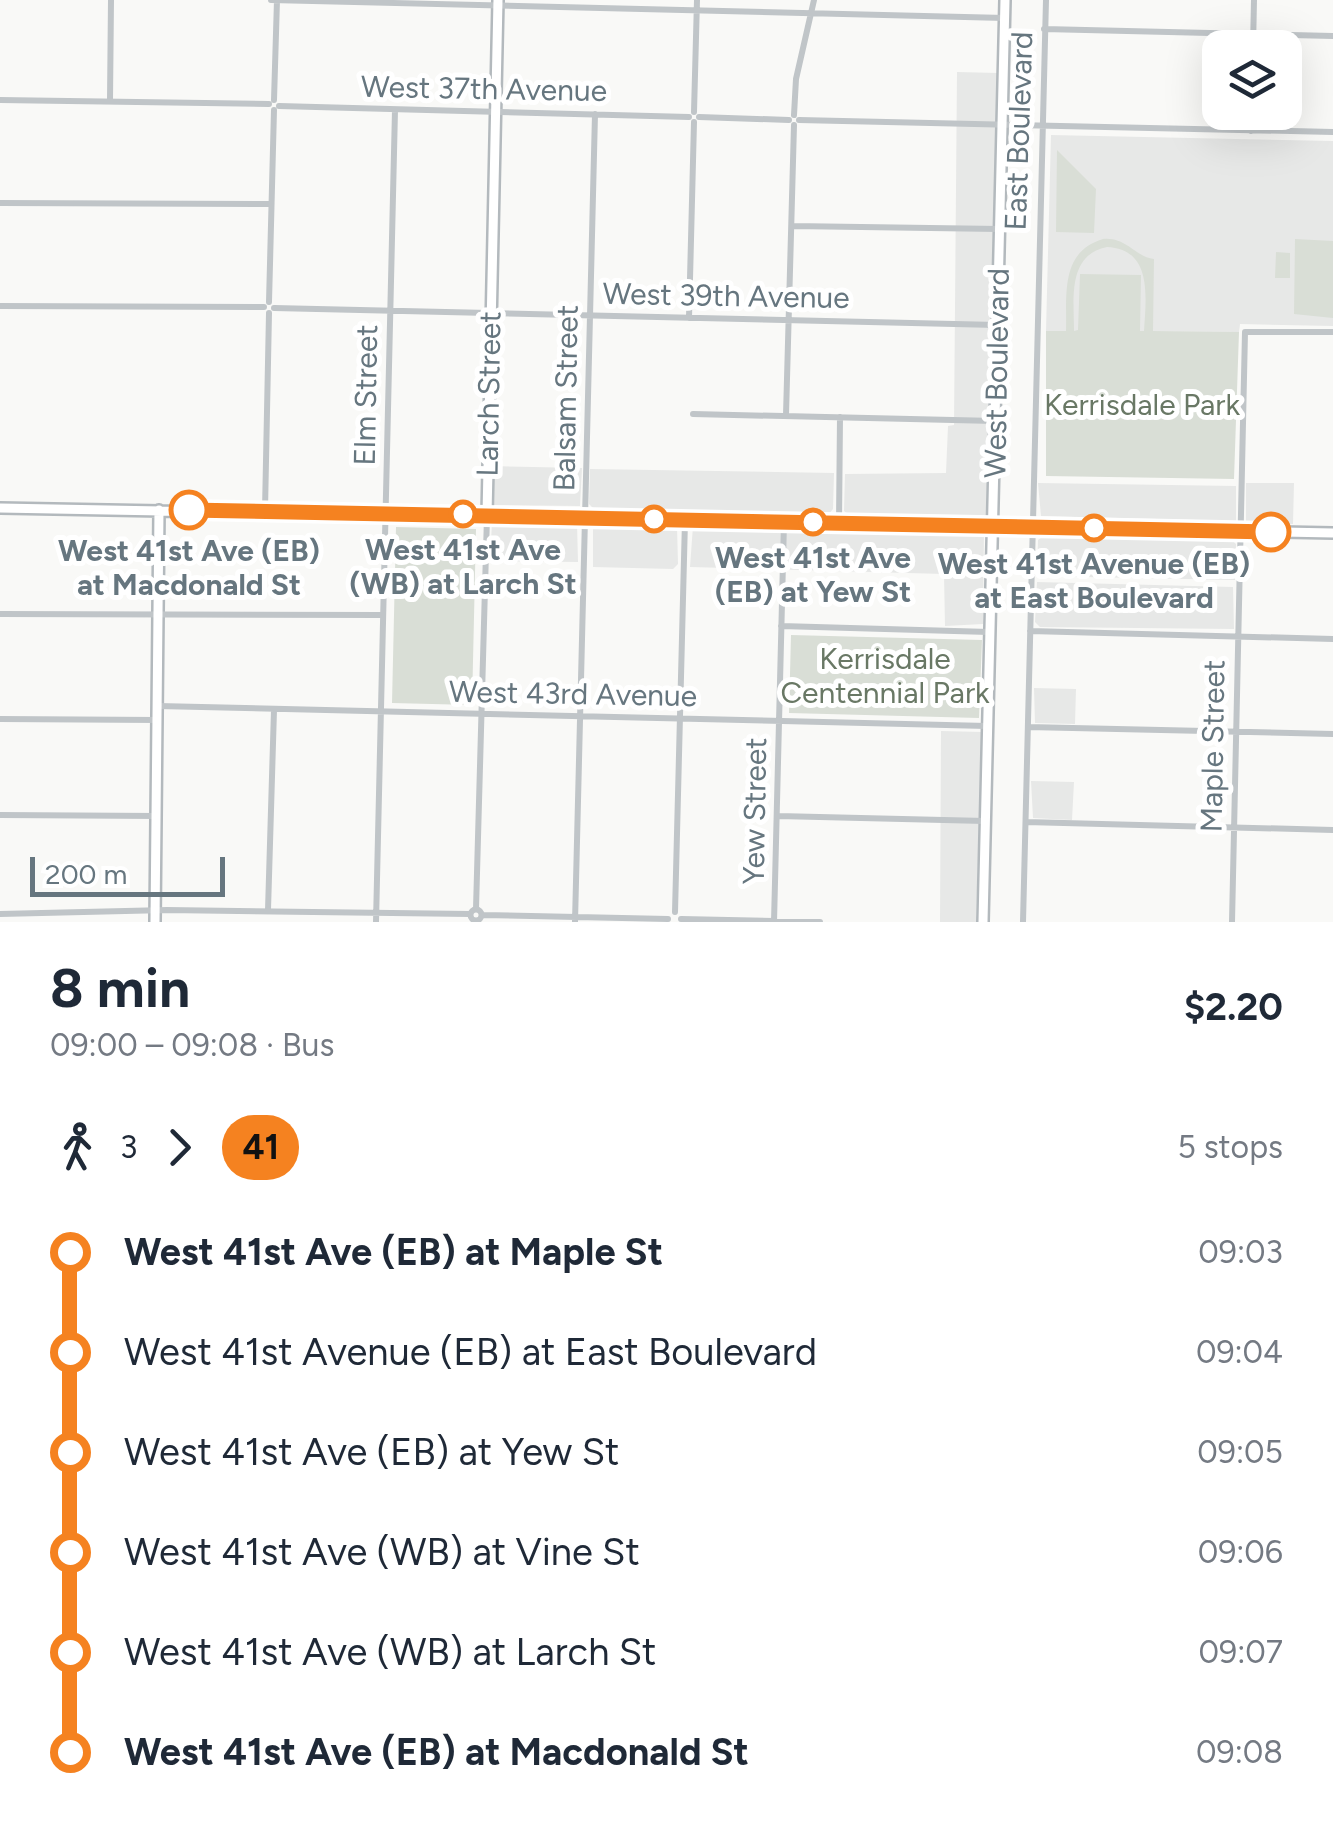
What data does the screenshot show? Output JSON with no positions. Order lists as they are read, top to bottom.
{
  "streets": {
    "main road": ["West Boulevard", "Larch Street"],
    "street": [
      "West 37th Avenue",
      "East Boulevard",
      "West 39th Avenue",
      "Elm Street",
      "Balsam Street",
      "West 43rd Avenue",
      "Maple Street",
      "Yew Street"
    ]
  },
  "crossings": [
    ["West 37th Avenue", "East Boulevard"],
    ["West 37th Avenue", "West Boulevard"],
    ["West 37th Avenue", "Larch Street"],
    ["West 37th Avenue", "Elm Street"],
    ["West 37th Avenue", "Balsam Street"],
    ["West 39th Avenue", "West Boulevard"],
    ["West 39th Avenue", "Larch Street"],
    ["West 39th Avenue", "Elm Street"],
    ["West 39th Avenue", "Balsam Street"],
    ["West Boulevard", "West 43rd Avenue"],
    ["Larch Street", "West 43rd Avenue"],
    ["Elm Street", "West 43rd Avenue"],
    ["Balsam Street", "West 43rd Avenue"],
    ["West 43rd Avenue", "Yew Street"]
  ],
  "parks": ["Kerrisdale Park", "Kerrisdale Centennial Park"],
  "places": [
    "West 41st Ave (EB) at Macdonald St",
    "West 41st Ave (WB) at Larch St",
    "West 41st Ave (EB) at Yew St",
    "West 41st Avenue (EB) at East Boulevard"
  ],
  "lines": ["bus line 41"],
  "scale_bar": "200 m",
  "page": {
    "scale": "200 m",
    "heading": ["8 min", "09:00 – 09:08 · Bus", "$2.20"],
    "legs": ["3", "41", "5 stops"],
    "list": [
      {
        "name": "West 41st Ave (EB) at Maple St",
        "value": "09:03"
      },
      {
        "name": "West 41st Avenue (EB) at East Boulevard",
        "value": "09:04"
      },
      {
        "name": "West 41st Ave (EB) at Yew St",
        "value": "09:05"
      },
      {
        "name": "West 41st Ave (WB) at Vine St",
        "value": "09:06"
      },
      {
        "name": "West 41st Ave (WB) at Larch St",
        "value": "09:07"
      },
      {
        "name": "West 41st Ave (EB) at Macdonald St",
        "value": "09:08"
      }
    ]
  }
}
